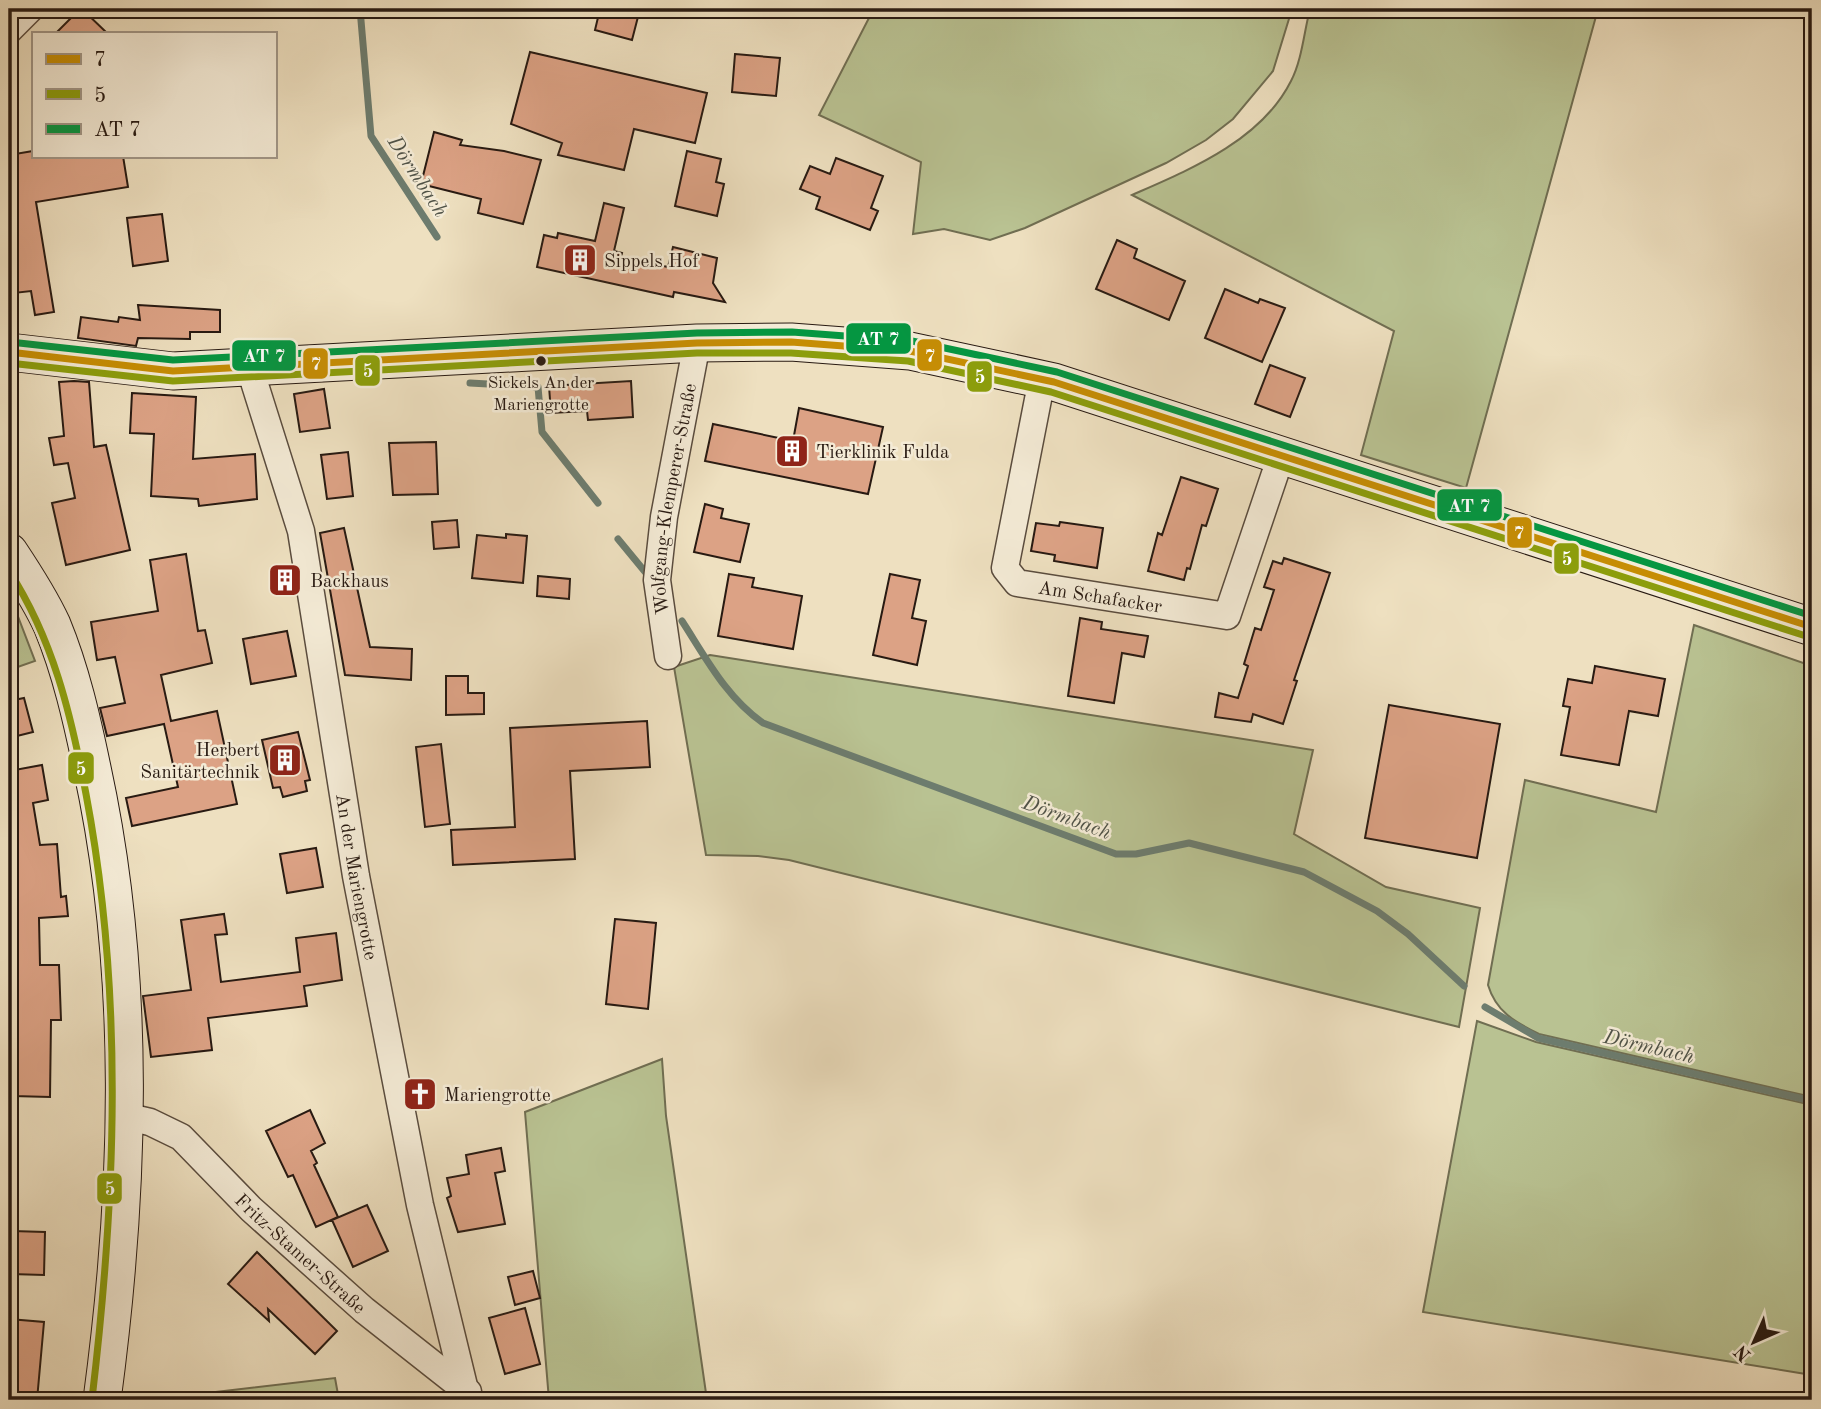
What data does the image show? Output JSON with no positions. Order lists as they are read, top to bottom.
{
  "streets": {
    "street": [
      "Wolfgang-Klemperer-Straße",
      "Am Schafacker",
      "An der Mariengrotte",
      "Fritz-Stamer-Straße"
    ]
  },
  "crossings": [
    ["An der Mariengrotte", "Fritz-Stamer-Straße"]
  ],
  "water": ["Dörmbach"],
  "places": {
    "building": [
      "Sippels Hof",
      "Tierklinik Fulda",
      "Backhaus",
      "Herbert Sanitärtechnik"
    ],
    "other": ["Sickels An der Mariengrotte"],
    "church": ["Mariengrotte"]
  },
  "lines": ["transit line 7", "transit line 5"],
  "legend": ["7", "5", "AT 7"],
  "north": "bottom left"
}
